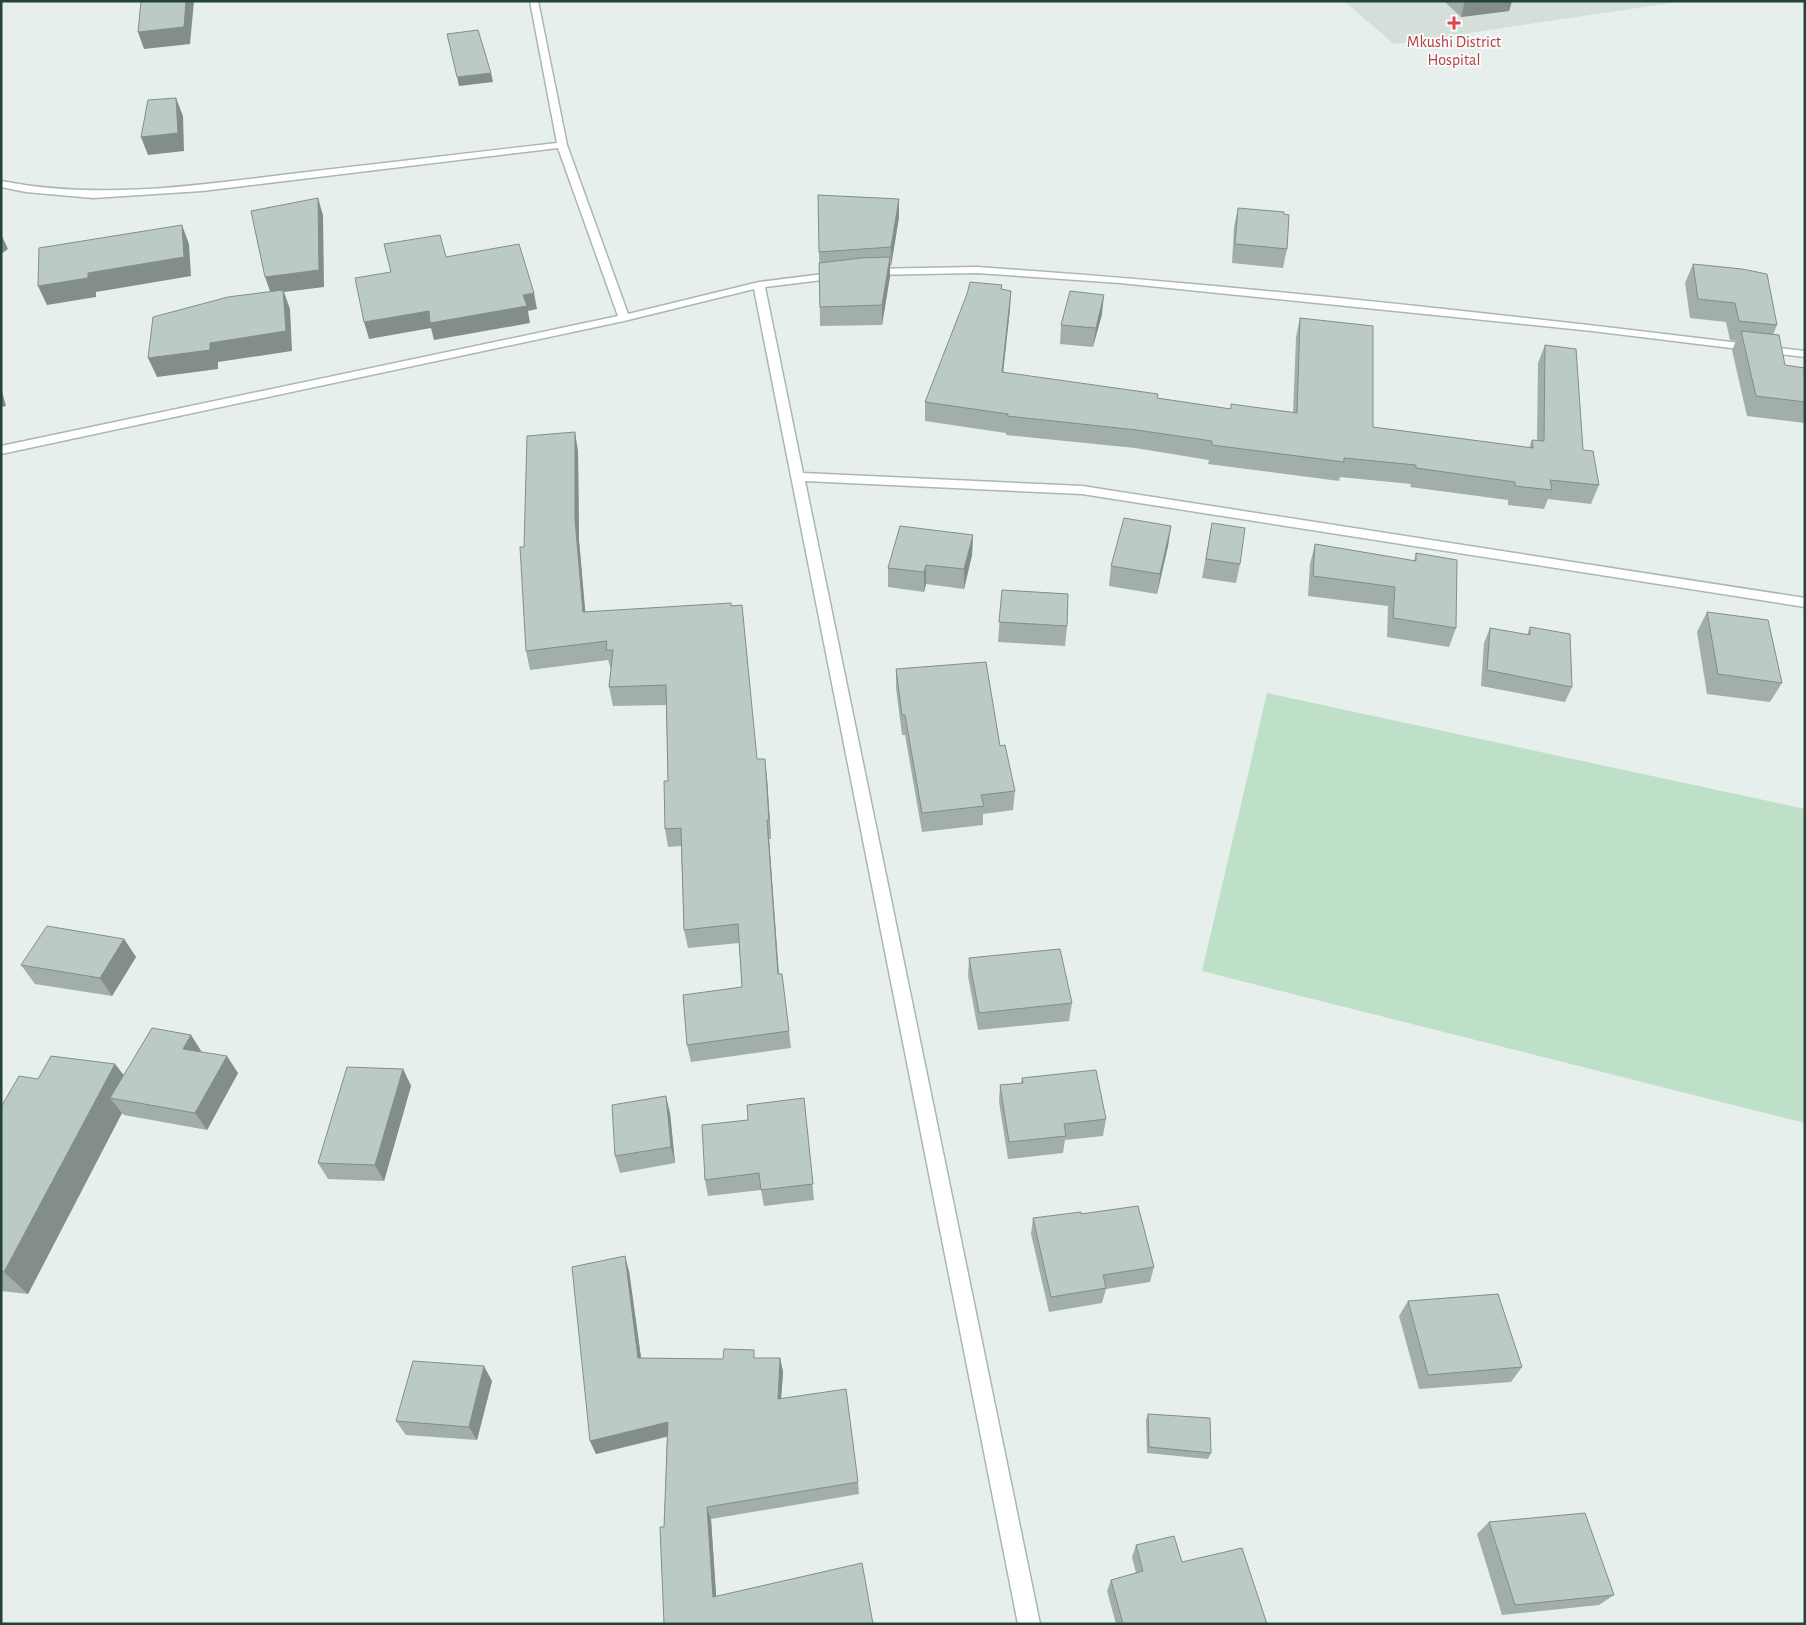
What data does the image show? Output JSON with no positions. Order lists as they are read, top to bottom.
{
  "places": {
    "health": ["Mkushi District Hospital"]
  }
}
